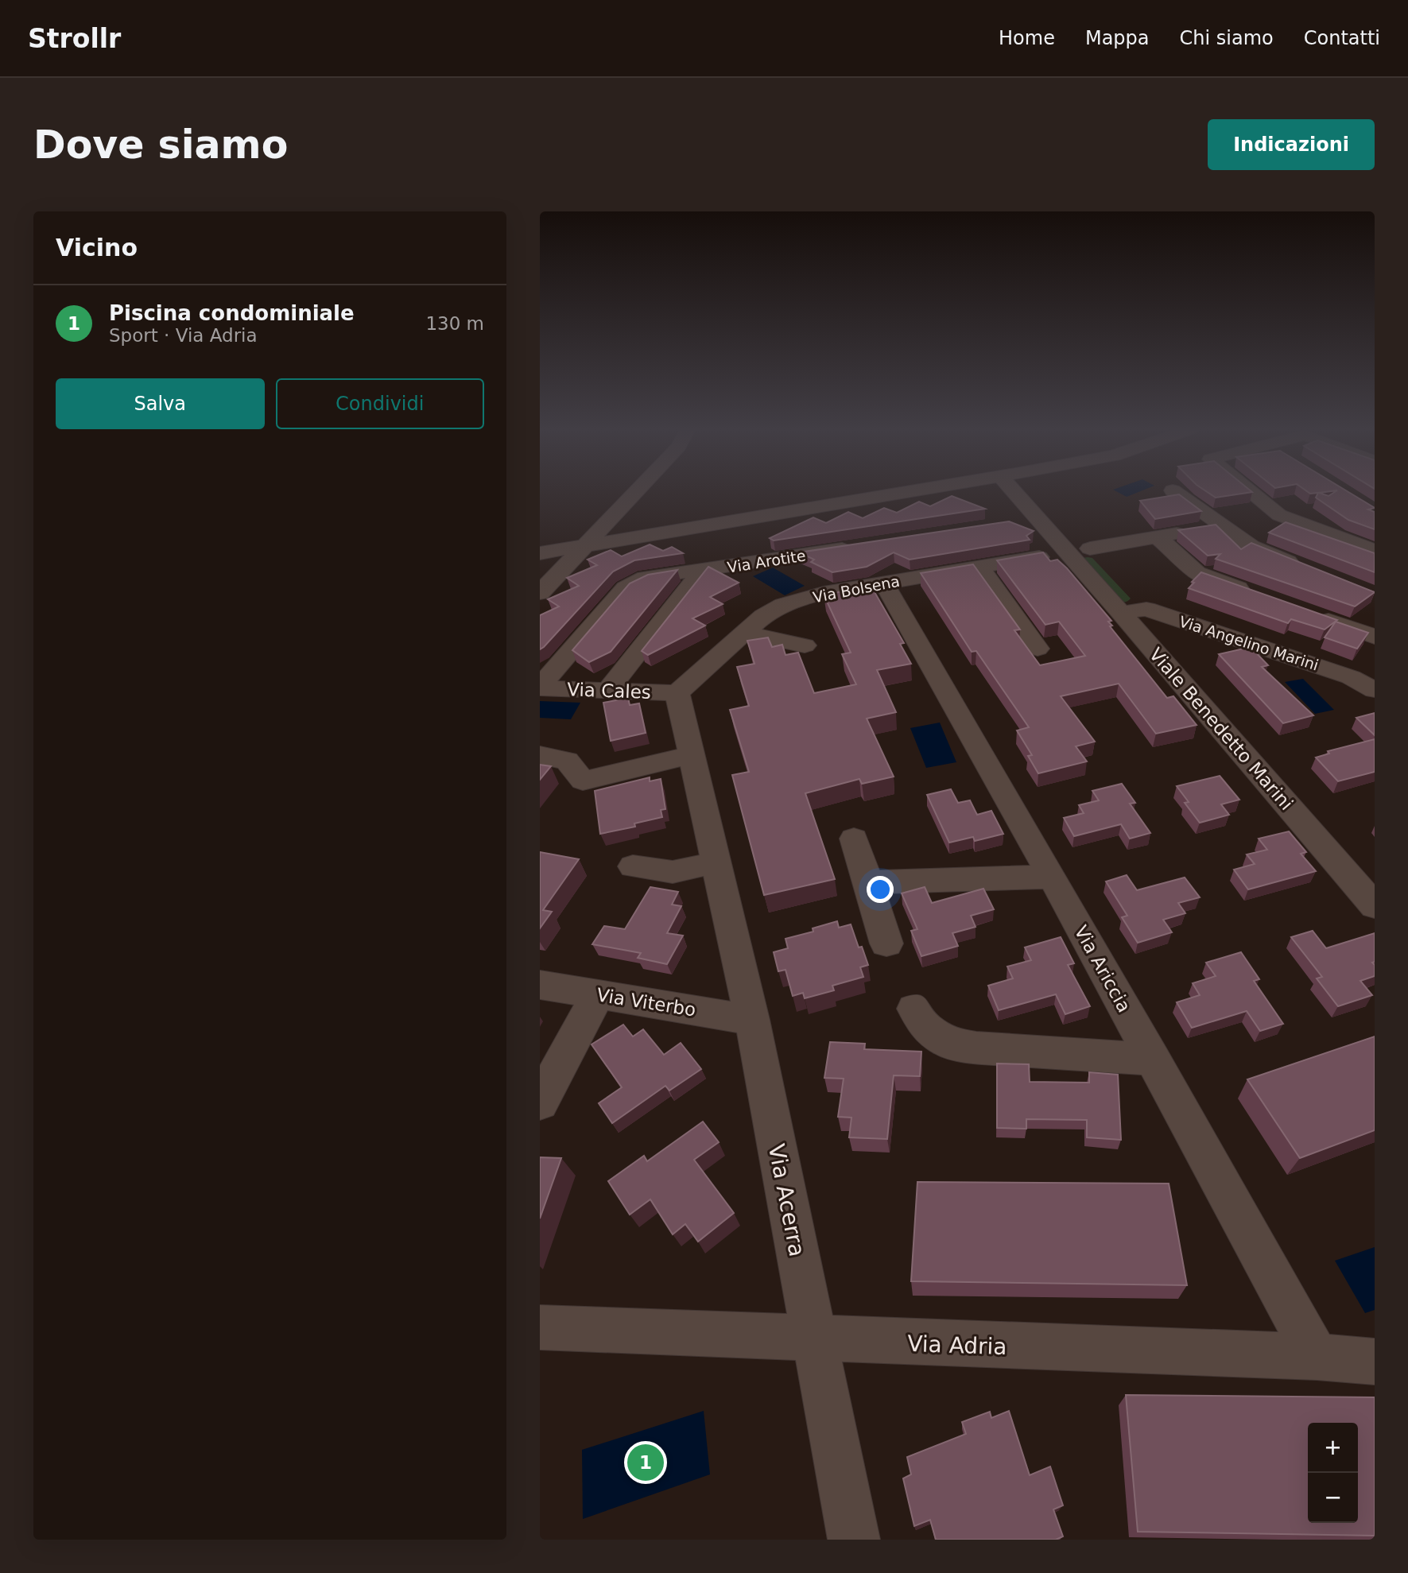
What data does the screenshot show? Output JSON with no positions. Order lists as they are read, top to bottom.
{
  "streets": {
    "street": [
      "Via Arotite",
      "Via Bolsena",
      "Via Angelino Marini",
      "Via Cales",
      "Viale Benedetto Marini",
      "Via Ariccia",
      "Via Viterbo",
      "Via Acerra",
      "Via Adria"
    ]
  },
  "crossings": [
    ["Via Arotite", "Via Cales"],
    ["Via Bolsena", "Via Cales"],
    ["Via Bolsena", "Viale Benedetto Marini"],
    ["Via Bolsena", "Via Ariccia"],
    ["Via Bolsena", "Via Acerra"],
    ["Via Angelino Marini", "Viale Benedetto Marini"],
    ["Via Cales", "Via Acerra"],
    ["Via Ariccia", "Via Adria"],
    ["Via Viterbo", "Via Acerra"],
    ["Via Acerra", "Via Adria"]
  ],
  "page": {
    "header": "Strollr",
    "nav": [
      "Home",
      "Mappa",
      "Chi siamo",
      "Contatti"
    ],
    "buttons": [
      "Indicazioni",
      ["Salva", "Condividi"]
    ],
    "title": "Dove siamo",
    "heading": "Vicino",
    "list": [
      {
        "mark": "1",
        "name": "Piscina condominiale",
        "note": "Sport · Via Adria",
        "value": "130 m"
      }
    ],
    "map_buttons": ["+", "−"],
    "pins": "1"
  }
}
